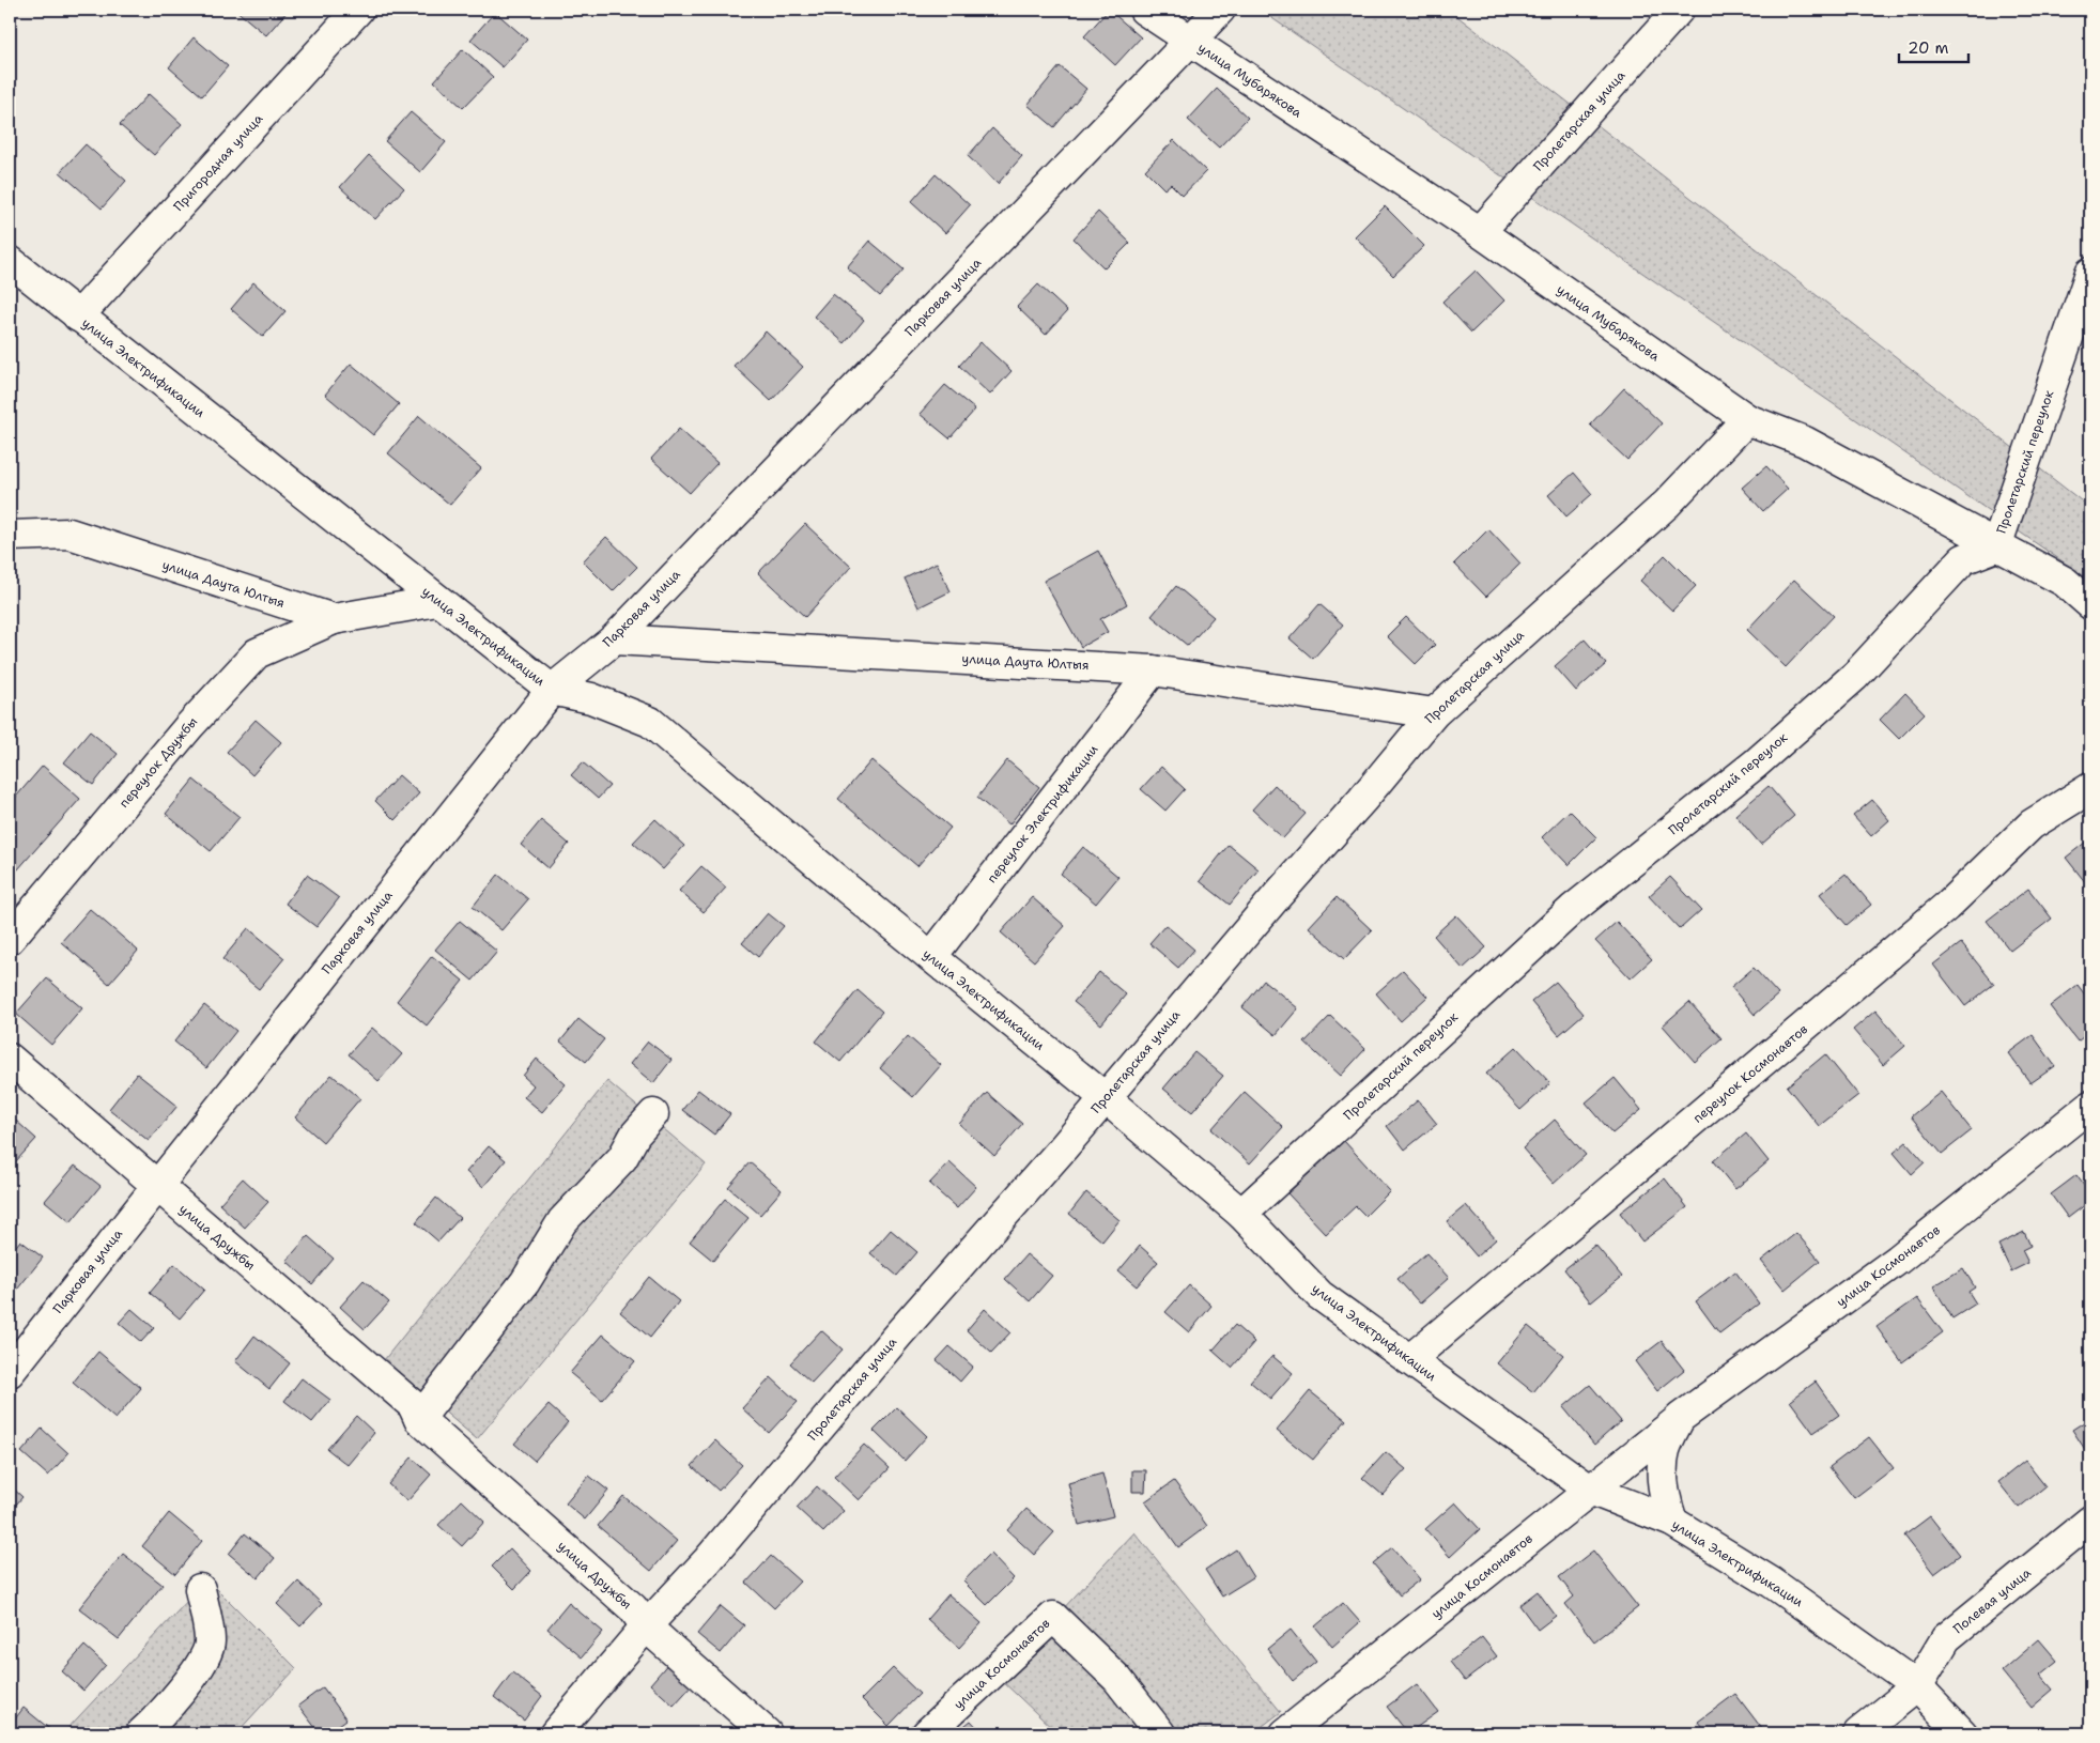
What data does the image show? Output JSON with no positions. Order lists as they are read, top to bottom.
{
  "streets": {
    "street": [
      "улица Мубарякова",
      "Пролетарская улица",
      "Пригородная улица",
      "Парковая улица",
      "улица Электрификации",
      "Пролетарский переулок",
      "улица Даута Юлтыя",
      "переулок Дружбы",
      "переулок Электрификации",
      "переулок Космонавтов",
      "улица Дружбы",
      "улица Космонавтов",
      "Полевая улица"
    ]
  },
  "crossings": [
    ["улица Мубарякова", "Пролетарская улица"],
    ["улица Мубарякова", "Парковая улица"],
    ["улица Мубарякова", "Пролетарский переулок"],
    ["Пролетарская улица", "улица Электрификации"],
    ["Пролетарская улица", "улица Даута Юлтыя"],
    ["Пролетарская улица", "улица Дружбы"],
    ["Пригородная улица", "улица Электрификации"],
    ["Парковая улица", "улица Электрификации"],
    ["Парковая улица", "улица Даута Юлтыя"],
    ["Парковая улица", "улица Дружбы"],
    ["улица Электрификации", "Пролетарский переулок"],
    ["улица Электрификации", "улица Даута Юлтыя"],
    ["улица Электрификации", "переулок Электрификации"],
    ["улица Электрификации", "переулок Космонавтов"],
    ["улица Электрификации", "улица Космонавтов"],
    ["улица Электрификации", "Полевая улица"],
    ["улица Даута Юлтыя", "переулок Дружбы"],
    ["улица Даута Юлтыя", "переулок Электрификации"]
  ],
  "scale_bar": "20 m"
}
